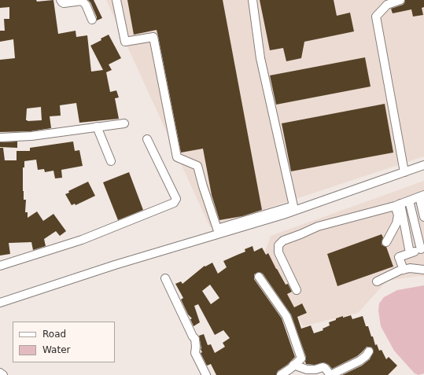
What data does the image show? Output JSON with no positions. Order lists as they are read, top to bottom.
{
  "legend": ["Road", "Water"]
}
